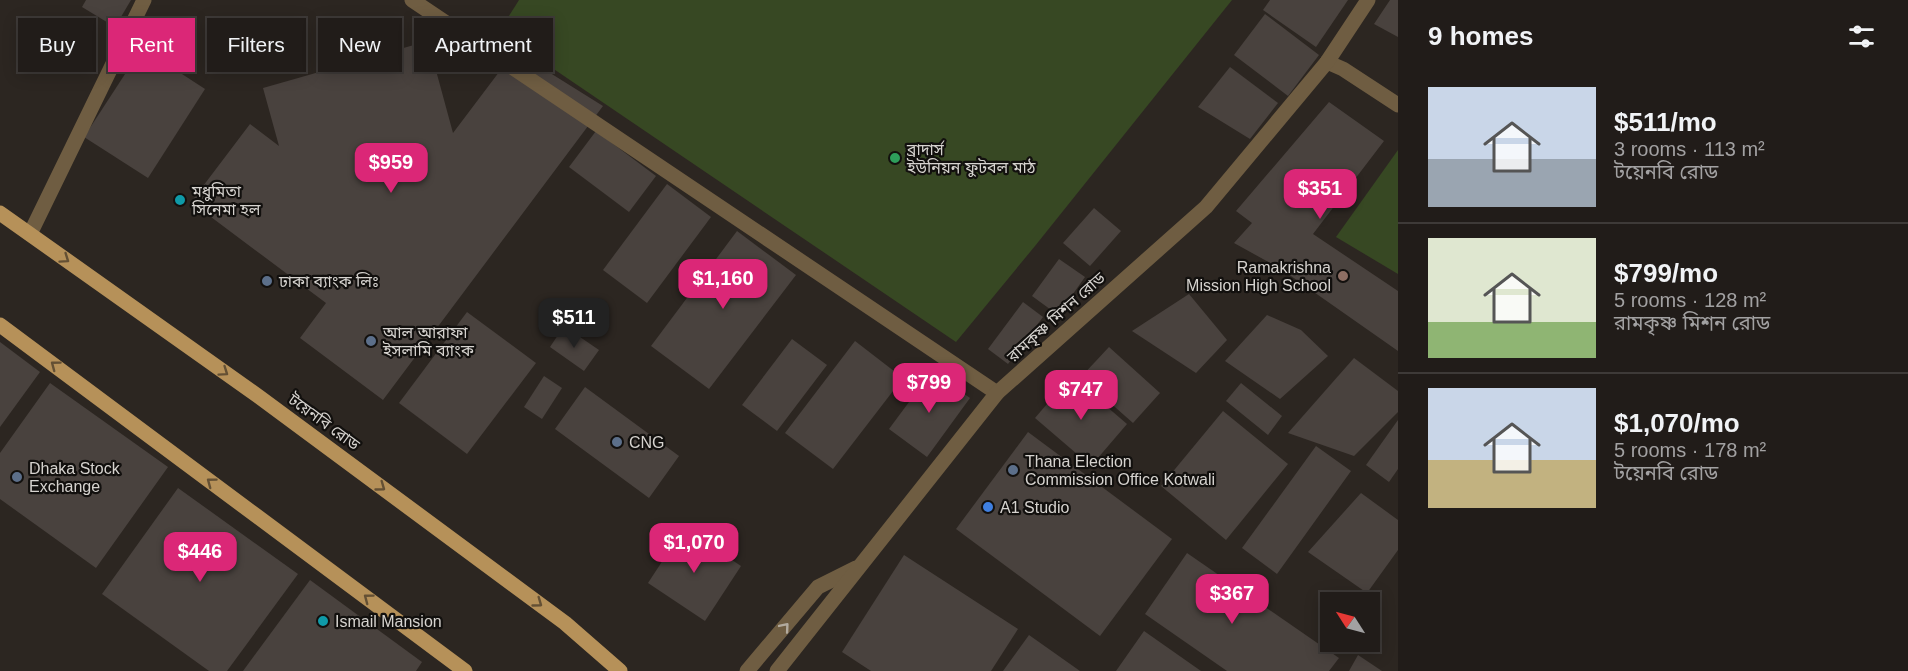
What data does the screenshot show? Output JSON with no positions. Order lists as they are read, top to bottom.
{
  "streets": {
    "main road": ["টয়েনবি রোড"],
    "street": ["রামকৃষ্ণ মিশন রোড"]
  },
  "places": [
    "ব্রাদার্স ইউনিয়ন ফুটবল মাঠ",
    "মধুমিতা সিনেমা হল",
    "Ramakrishna Mission High School",
    "ঢাকা ব্যাংক লিঃ",
    "আল আরাফা ইসলামি ব্যাংক",
    "CNG",
    "Thana Election Commission Office Kotwali",
    "Dhaka Stock Exchange",
    "A1 Studio",
    "Ismail Mansion"
  ],
  "north": "top left",
  "page": {
    "heading": "9 homes",
    "chip": [
      "Buy",
      "Rent",
      "Filters",
      "New",
      "Apartment"
    ],
    "list": [
      {
        "name": "$511/mo",
        "note": "3 rooms · 113 m² · টয়েনবি রোড"
      },
      {
        "name": "$799/mo",
        "note": "5 rooms · 128 m² · রামকৃষ্ণ মিশন রোড"
      },
      {
        "name": "$1,070/mo",
        "note": "5 rooms · 178 m² · টয়েনবি রোড"
      }
    ],
    "price": [
      "$959",
      "$351",
      "$1,160",
      "$511",
      "$799",
      "$747",
      "$1,070",
      "$446",
      "$367"
    ]
  }
}
